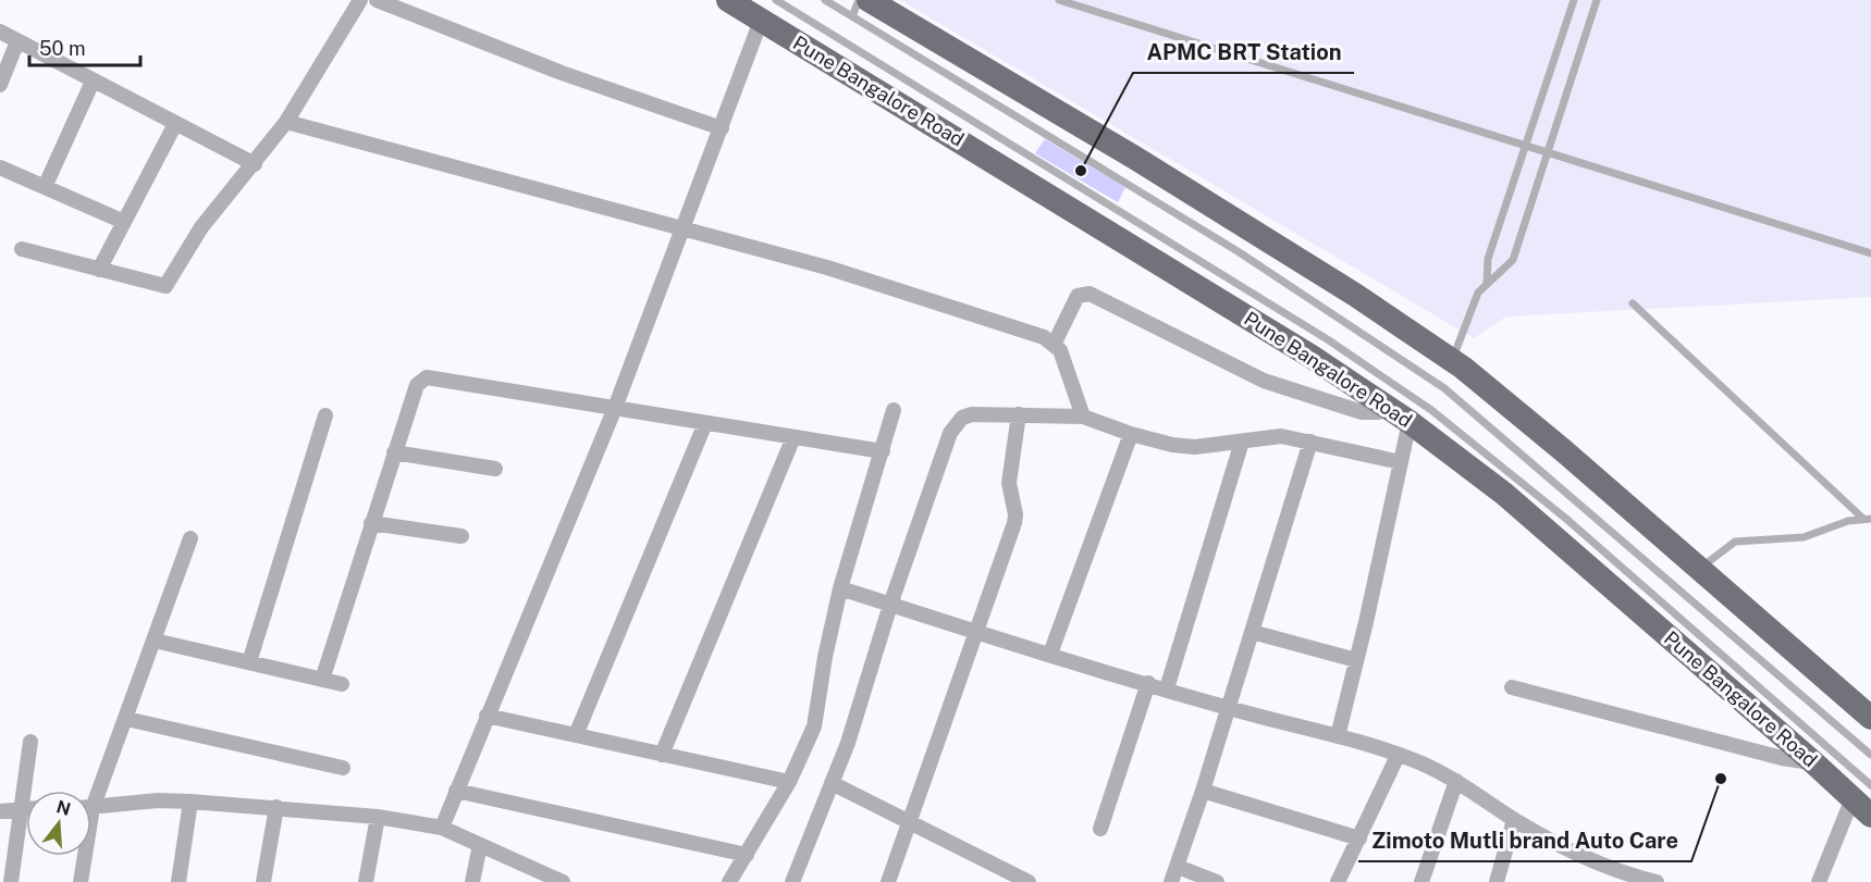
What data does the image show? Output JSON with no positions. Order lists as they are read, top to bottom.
{
  "streets": {
    "main road": ["Pune Bangalore Road"]
  },
  "places": ["APMC BRT Station", "Zimoto Mutli brand Auto Care"],
  "scale_bar": "50 m",
  "north": "top"
}
